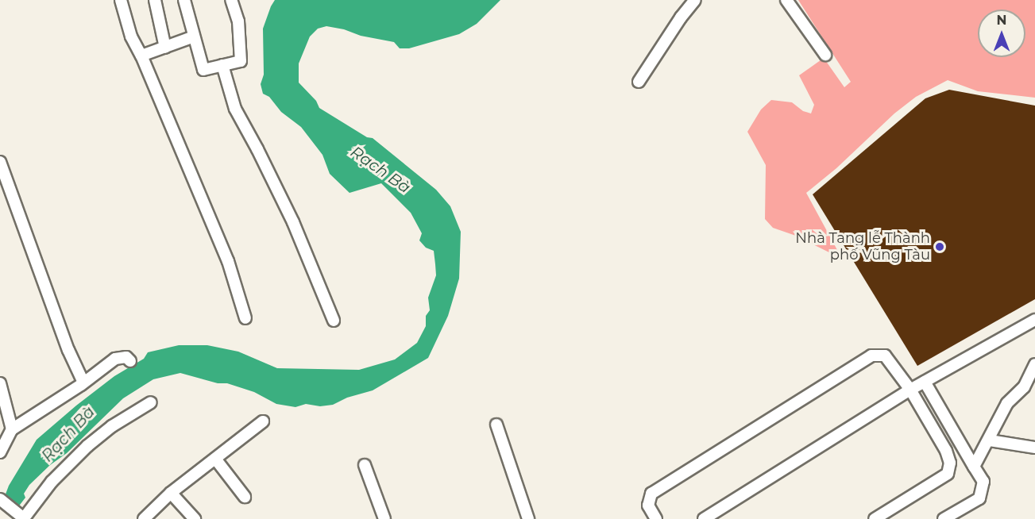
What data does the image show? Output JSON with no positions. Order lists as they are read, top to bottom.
{
  "water": ["Rạch Bà"],
  "places": ["Nhà Tang lễ Thành phố Vũng Tàu"],
  "north": "top"
}
